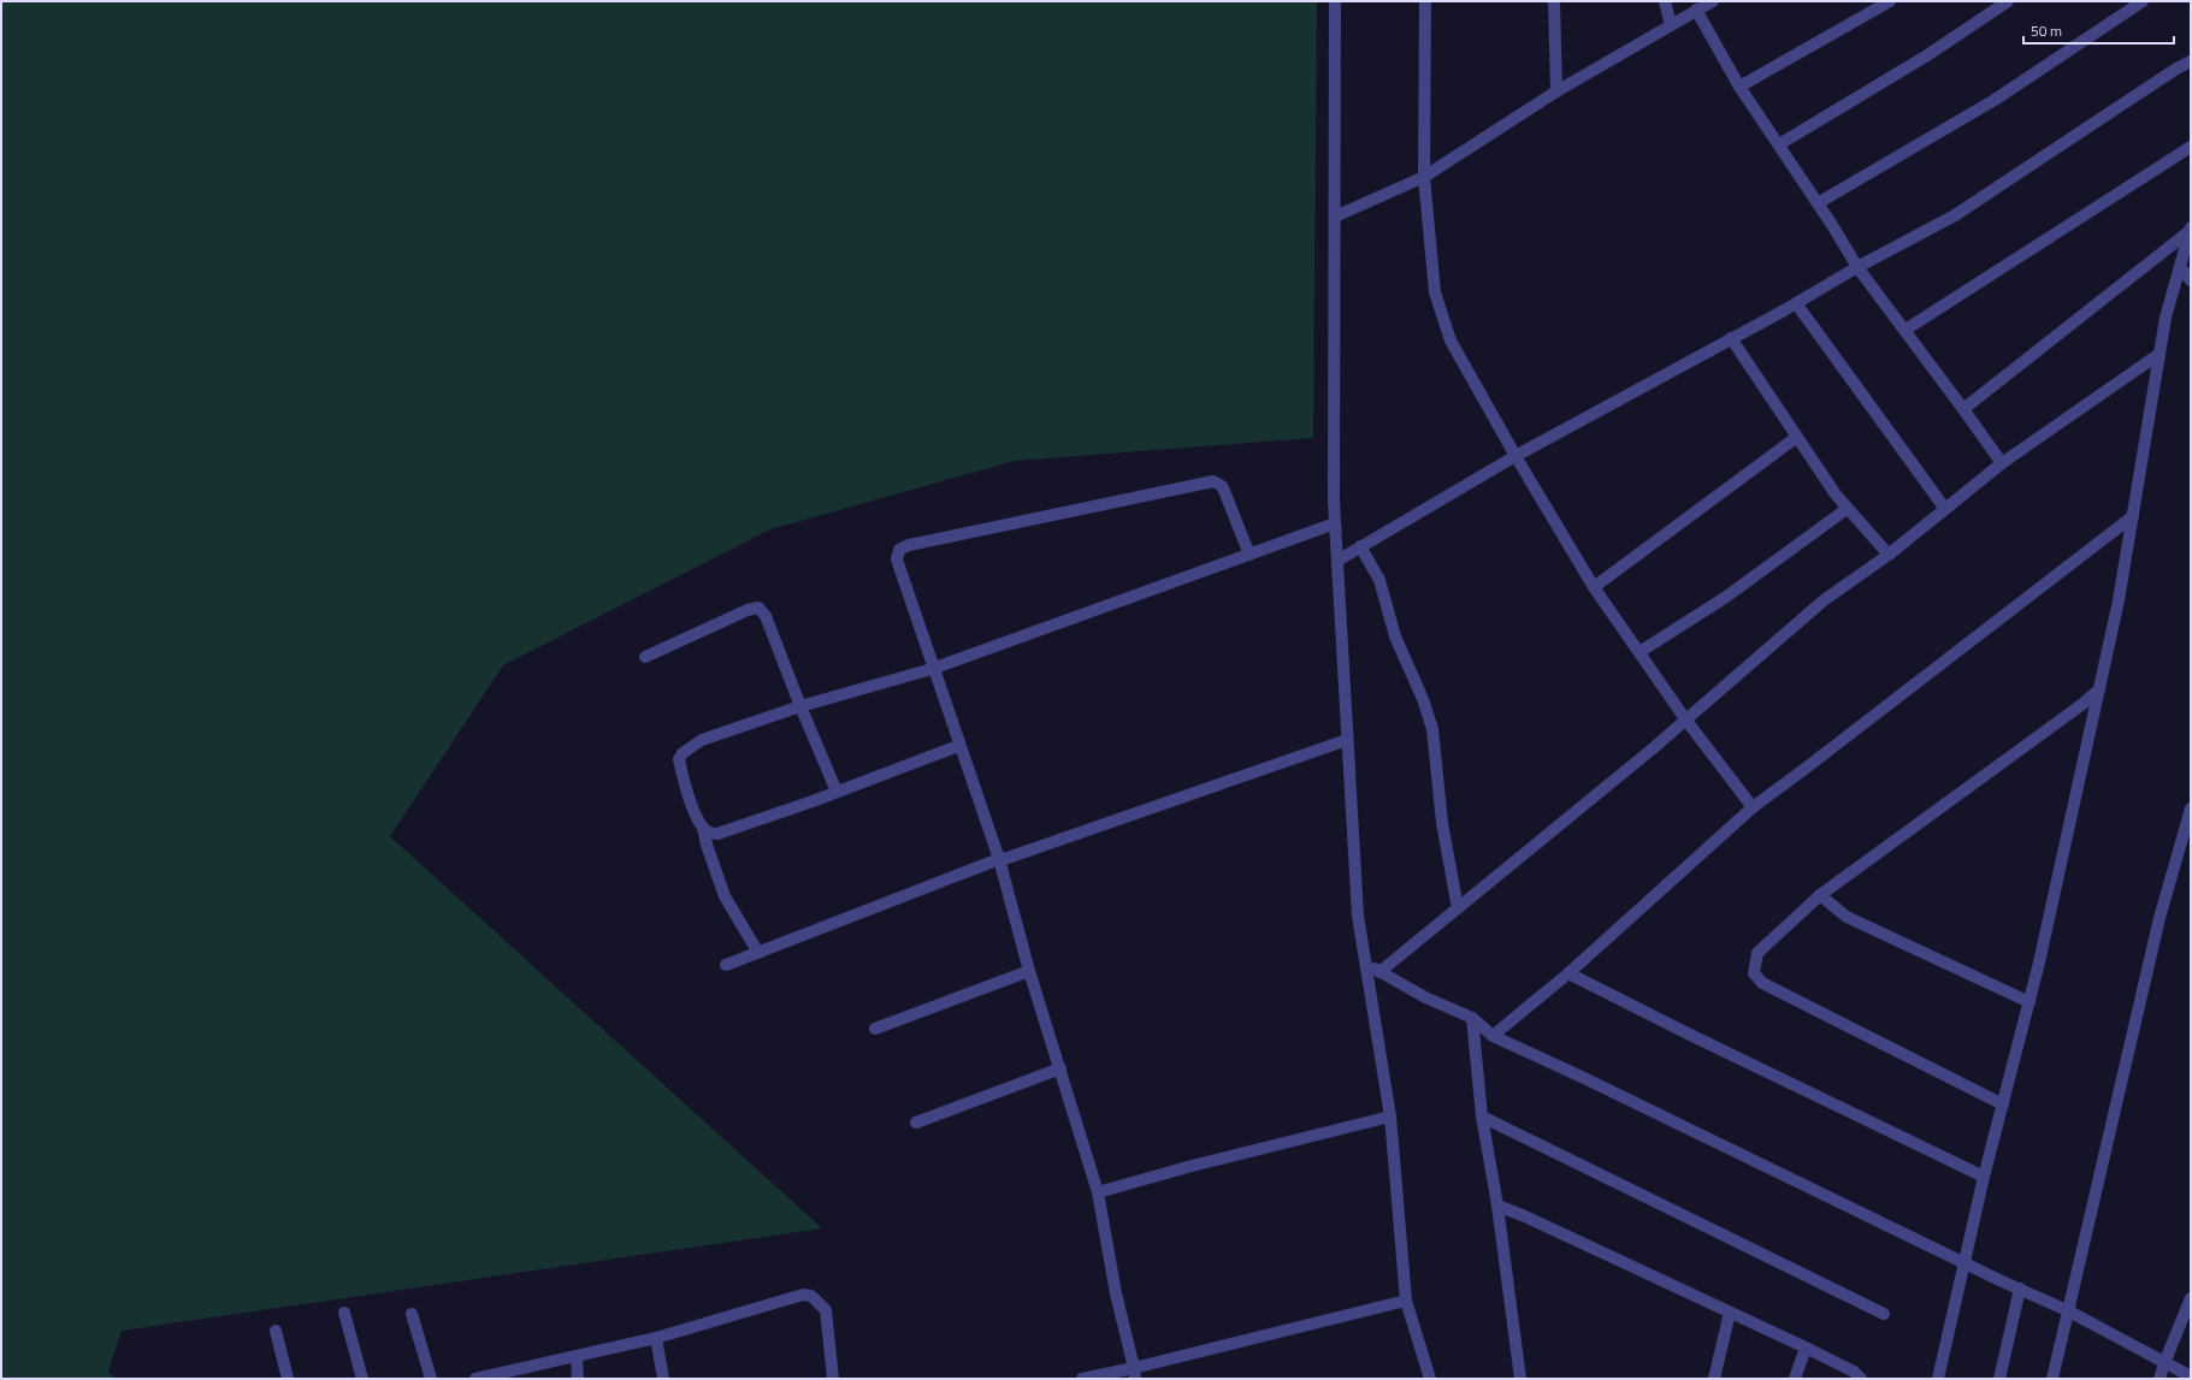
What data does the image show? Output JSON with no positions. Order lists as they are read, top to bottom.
{
  "scale_bar": "50 m"
}
